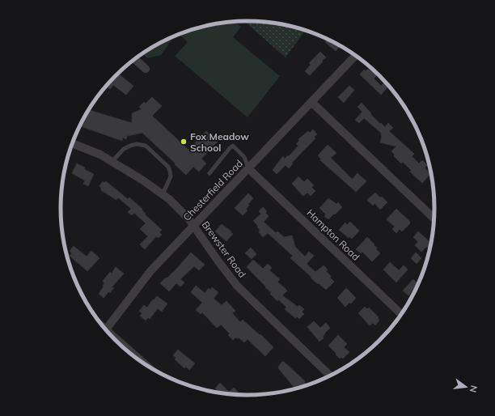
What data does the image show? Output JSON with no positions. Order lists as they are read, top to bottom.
{
  "streets": {
    "street": ["Chesterfield Road", "Hampton Road", "Brewster Road"]
  },
  "crossings": [
    ["Chesterfield Road", "Hampton Road"],
    ["Chesterfield Road", "Brewster Road"]
  ],
  "places": ["Fox Meadow School"],
  "north": "right"
}
